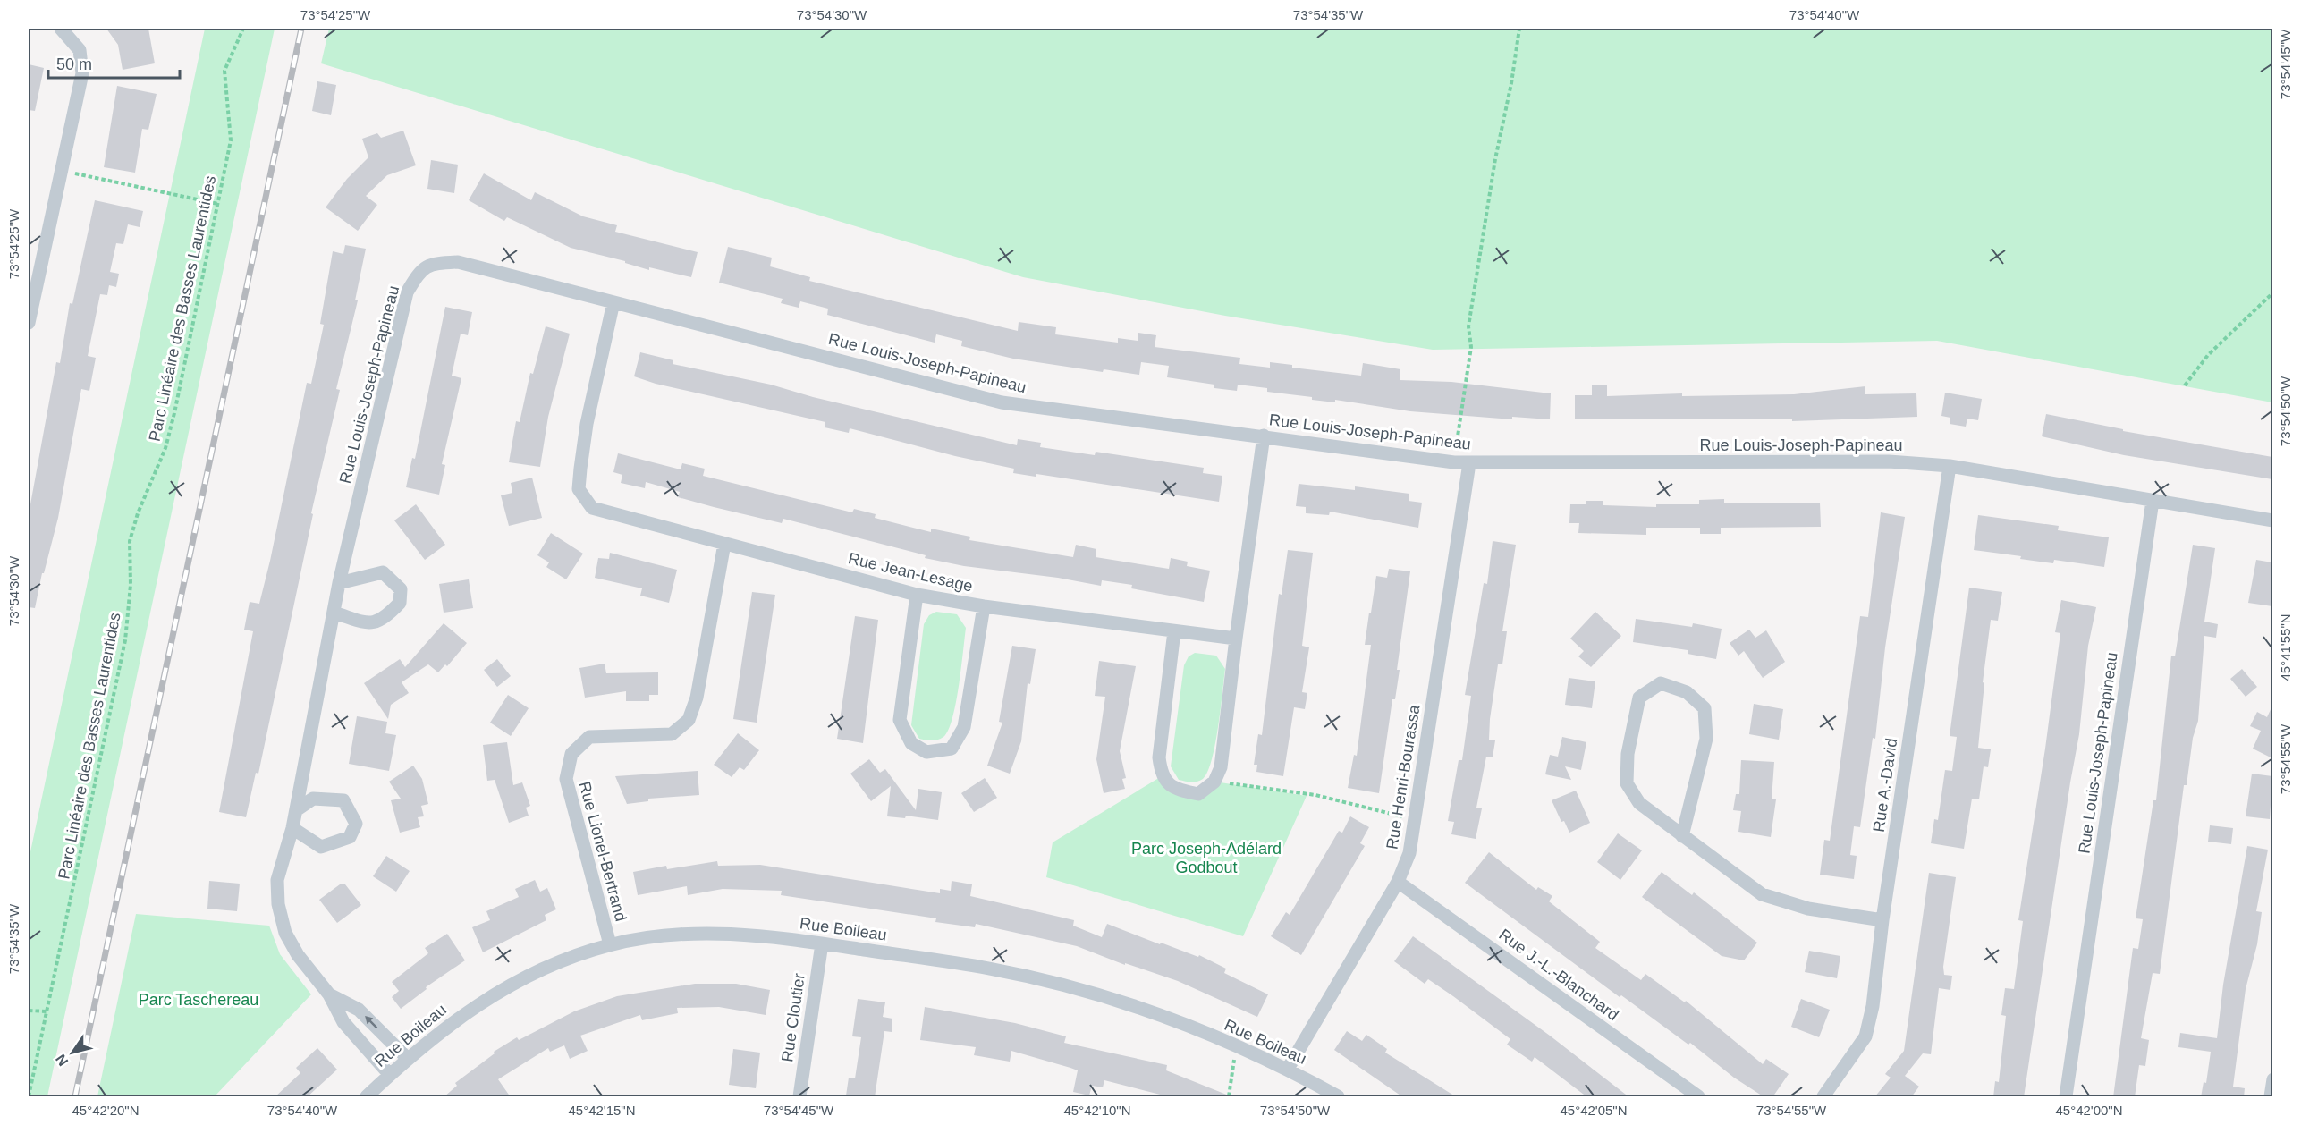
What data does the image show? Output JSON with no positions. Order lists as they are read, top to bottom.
{
  "streets": {
    "street": [
      "Rue Louis-Joseph-Papineau",
      "Rue Jean-Lesage",
      "Rue Henri-Bourassa",
      "Rue A.-David",
      "Rue Lionel-Bertrand",
      "Rue Boileau",
      "Rue J.-L.-Blanchard",
      "Rue Cloutier"
    ],
    "path": ["Parc Linéaire des Basses Laurentides"]
  },
  "crossings": [
    ["Rue Louis-Joseph-Papineau", "Rue Jean-Lesage"],
    ["Rue Louis-Joseph-Papineau", "Rue Henri-Bourassa"],
    ["Rue Louis-Joseph-Papineau", "Rue A.-David"],
    ["Rue Louis-Joseph-Papineau", "Rue Boileau"],
    ["Rue Jean-Lesage", "Rue Lionel-Bertrand"],
    ["Rue Henri-Bourassa", "Rue Boileau"],
    ["Rue Henri-Bourassa", "Rue J.-L.-Blanchard"],
    ["Rue Lionel-Bertrand", "Rue Boileau"],
    ["Rue Boileau", "Rue Cloutier"]
  ],
  "parks": ["Parc Joseph-Adélard Godbout", "Parc Taschereau"],
  "scale_bar": "50 m",
  "north": "bottom left",
  "coordinates": [
    "73°54'25\"W",
    "73°54'30\"W",
    "73°54'35\"W",
    "73°54'40\"W",
    "73°54'45\"W",
    "73°54'50\"W",
    "45°41'55\"N",
    "73°54'55\"W",
    "45°42'20\"N",
    "45°42'15\"N",
    "45°42'10\"N",
    "45°42'05\"N",
    "45°42'00\"N"
  ]
}
